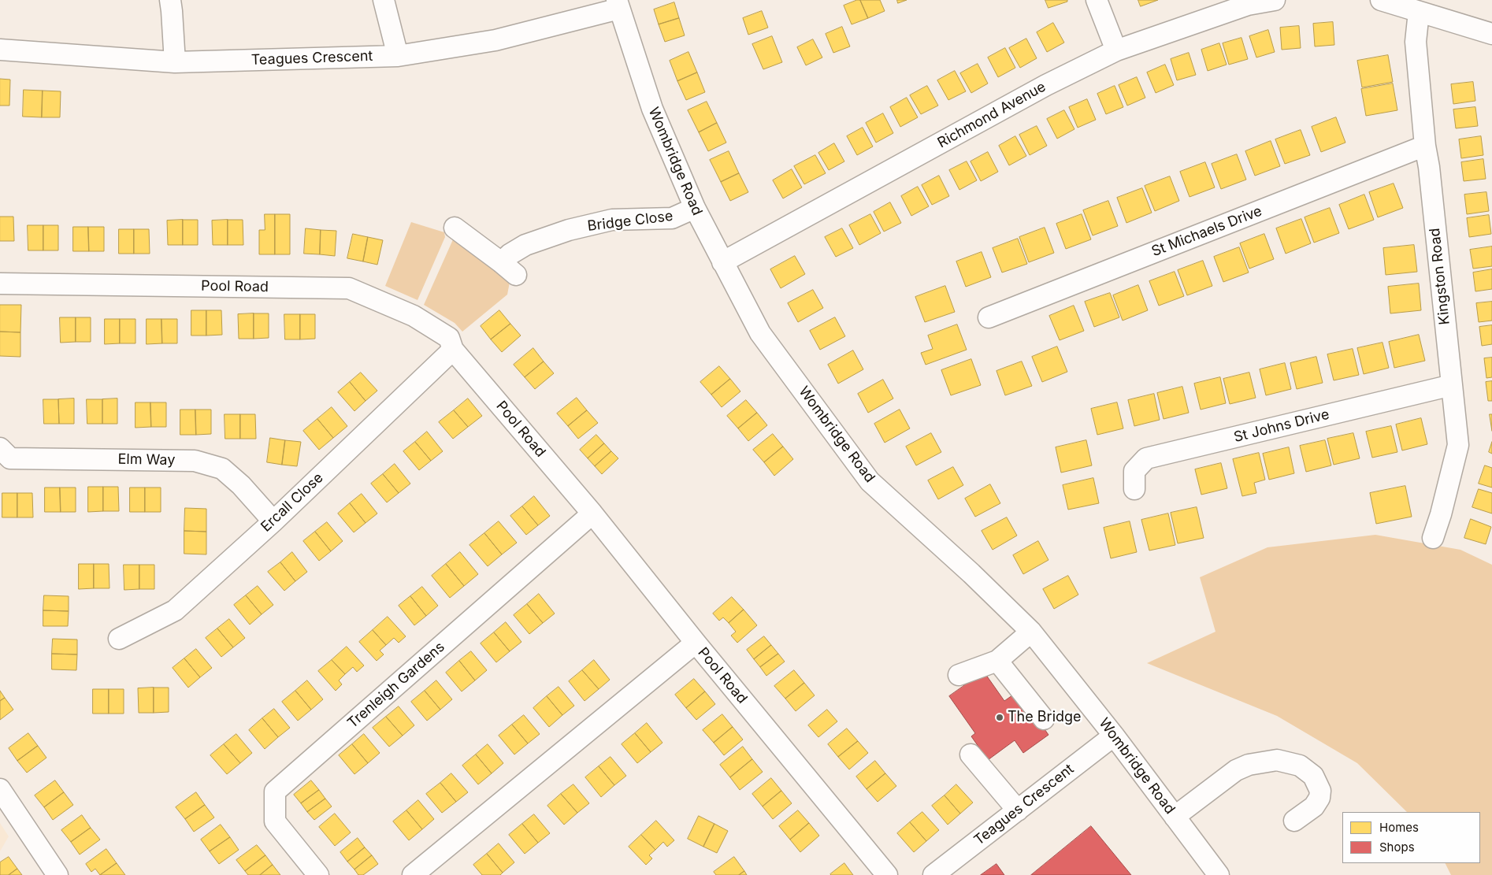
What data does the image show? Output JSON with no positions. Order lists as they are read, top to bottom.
{
  "streets": {
    "street": [
      "Teagues Crescent",
      "Richmond Avenue",
      "Wombridge Road",
      "Bridge Close",
      "St Michaels Drive",
      "Kingston Road",
      "Pool Road",
      "St Johns Drive",
      "Elm Way",
      "Ercall Close",
      "Trenleigh Gardens"
    ]
  },
  "crossings": [
    ["Teagues Crescent", "Wombridge Road"],
    ["Richmond Avenue", "Wombridge Road"],
    ["Wombridge Road", "Bridge Close"],
    ["St Michaels Drive", "Kingston Road"],
    ["Kingston Road", "St Johns Drive"],
    ["Pool Road", "Ercall Close"],
    ["Pool Road", "Trenleigh Gardens"],
    ["Elm Way", "Ercall Close"]
  ],
  "places": ["The Bridge"],
  "legend": ["Homes", "Shops"]
}
